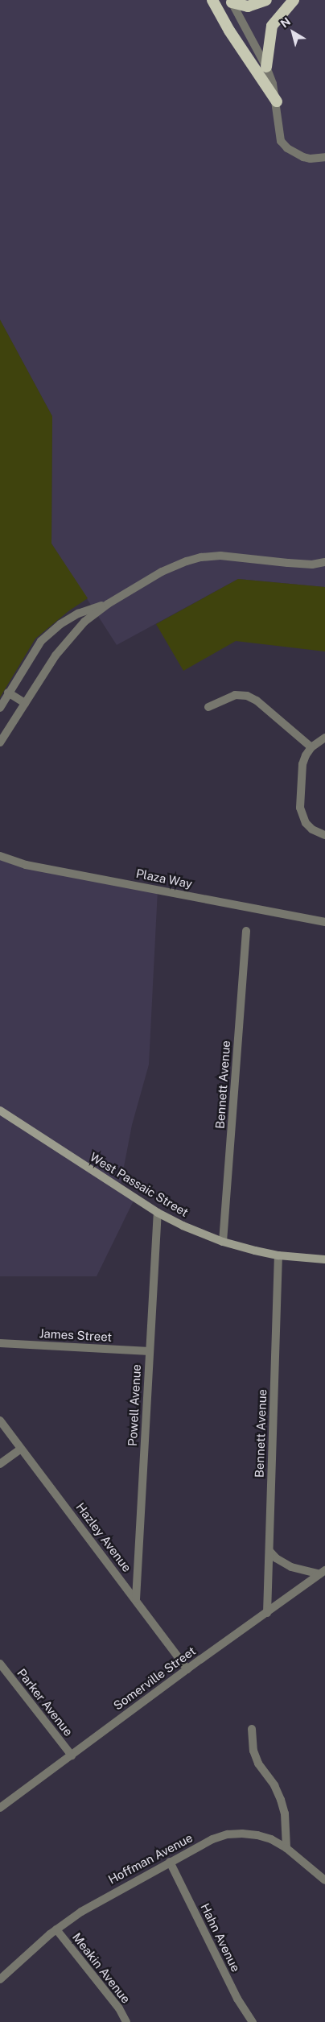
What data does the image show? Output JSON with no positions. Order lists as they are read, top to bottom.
{
  "streets": {
    "main road": ["West Passaic Street"],
    "street": [
      "Plaza Way",
      "Bennett Avenue",
      "James Street",
      "Powell Avenue",
      "Hazley Avenue",
      "Somerville Street",
      "Parker Avenue",
      "Hoffman Avenue",
      "Hahn Avenue",
      "Meakin Avenue"
    ]
  },
  "crossings": [
    ["Bennett Avenue", "West Passaic Street"],
    ["Bennett Avenue", "Somerville Street"],
    ["West Passaic Street", "Powell Avenue"],
    ["James Street", "Powell Avenue"],
    ["Powell Avenue", "Hazley Avenue"],
    ["Hazley Avenue", "Somerville Street"],
    ["Somerville Street", "Parker Avenue"],
    ["Hoffman Avenue", "Hahn Avenue"],
    ["Hoffman Avenue", "Meakin Avenue"]
  ],
  "north": "top left"
}
